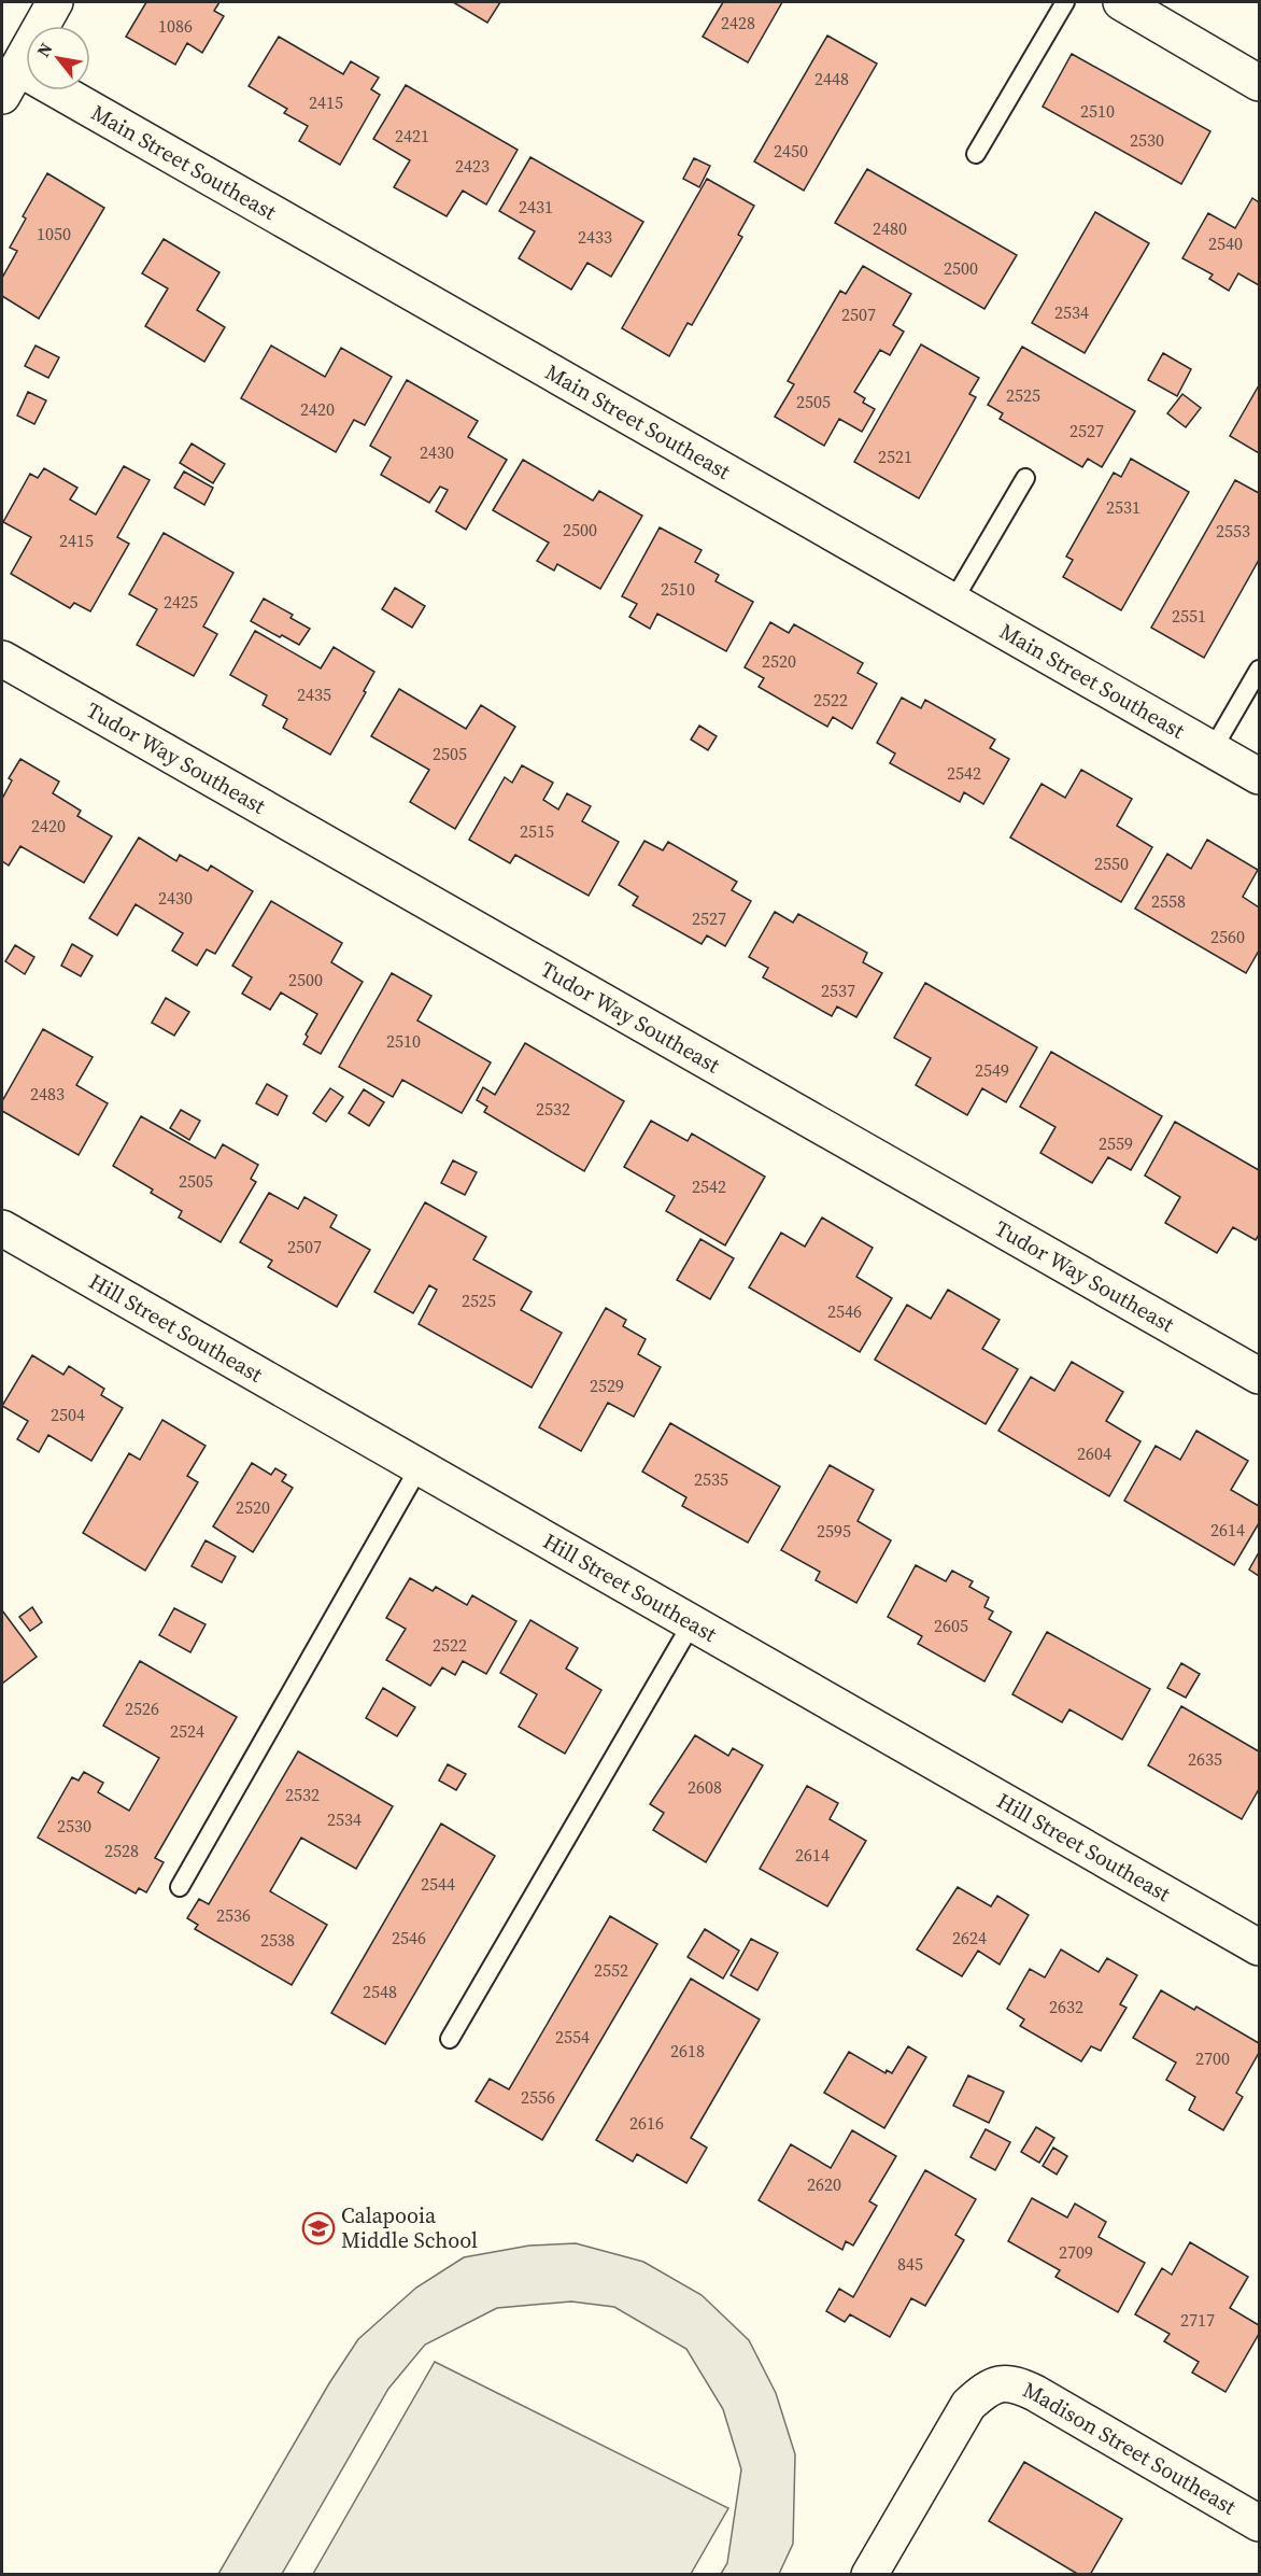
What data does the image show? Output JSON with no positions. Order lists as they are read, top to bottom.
{
  "streets": {
    "street": [
      "Main Street Southeast",
      "Tudor Way Southeast",
      "Hill Street Southeast",
      "Madison Street Southeast"
    ]
  },
  "places": {
    "school or university": ["Calapooia Middle School"]
  },
  "house_numbers": [
    "2428",
    "1086",
    "2448",
    "2415",
    "2510",
    "2421",
    "2530",
    "2450",
    "2423",
    "2431",
    "2480",
    "1050",
    "2433",
    "2540",
    "2500",
    "2534",
    "2507",
    "2525",
    "2505",
    "2420",
    "2527",
    "2430",
    "2521",
    "2531",
    "2500",
    "2553",
    "2415",
    "2510",
    "2425",
    "2551",
    "2520",
    "2435",
    "2522",
    "2505",
    "2542",
    "2420",
    "2515",
    "2550",
    "2430",
    "2558",
    "2527",
    "2560",
    "2500",
    "2537",
    "2510",
    "2549",
    "2483",
    "2532",
    "2559",
    "2505",
    "2542",
    "2507",
    "2525",
    "2546",
    "2529",
    "2504",
    "2604",
    "2535",
    "2520",
    "2614",
    "2595",
    "2605",
    "2522",
    "2526",
    "2524",
    "2635",
    "2608",
    "2532",
    "2534",
    "2530",
    "2528",
    "2614",
    "2544",
    "2536",
    "2546",
    "2624",
    "2538",
    "2552",
    "2548",
    "2632",
    "2554",
    "2618",
    "2700",
    "2556",
    "2616",
    "2620",
    "2709",
    "845",
    "2717"
  ],
  "north": "top left"
}
